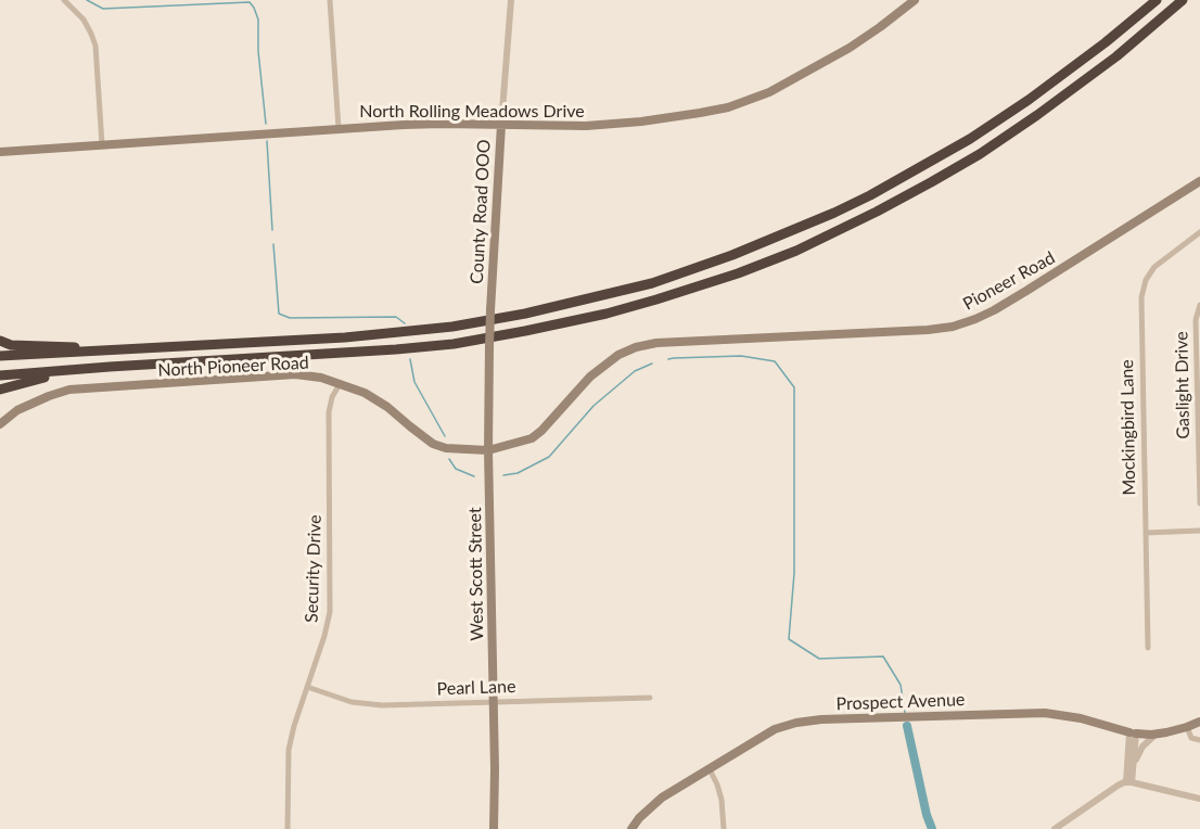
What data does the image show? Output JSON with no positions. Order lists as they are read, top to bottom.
{
  "streets": {
    "main road": [
      "North Rolling Meadows Drive",
      "County Road OOO",
      "Pioneer Road",
      "North Pioneer Road",
      "West Scott Street",
      "Prospect Avenue"
    ],
    "street": [
      "Gaslight Drive",
      "Mockingbird Lane",
      "Security Drive",
      "Pearl Lane"
    ]
  },
  "crossings": [
    ["North Rolling Meadows Drive", "County Road OOO"],
    ["County Road OOO", "West Scott Street"],
    ["Pioneer Road", "North Pioneer Road"],
    ["North Pioneer Road", "Security Drive"],
    ["North Pioneer Road", "West Scott Street"],
    ["Security Drive", "Pearl Lane"],
    ["West Scott Street", "Pearl Lane"]
  ]
}
